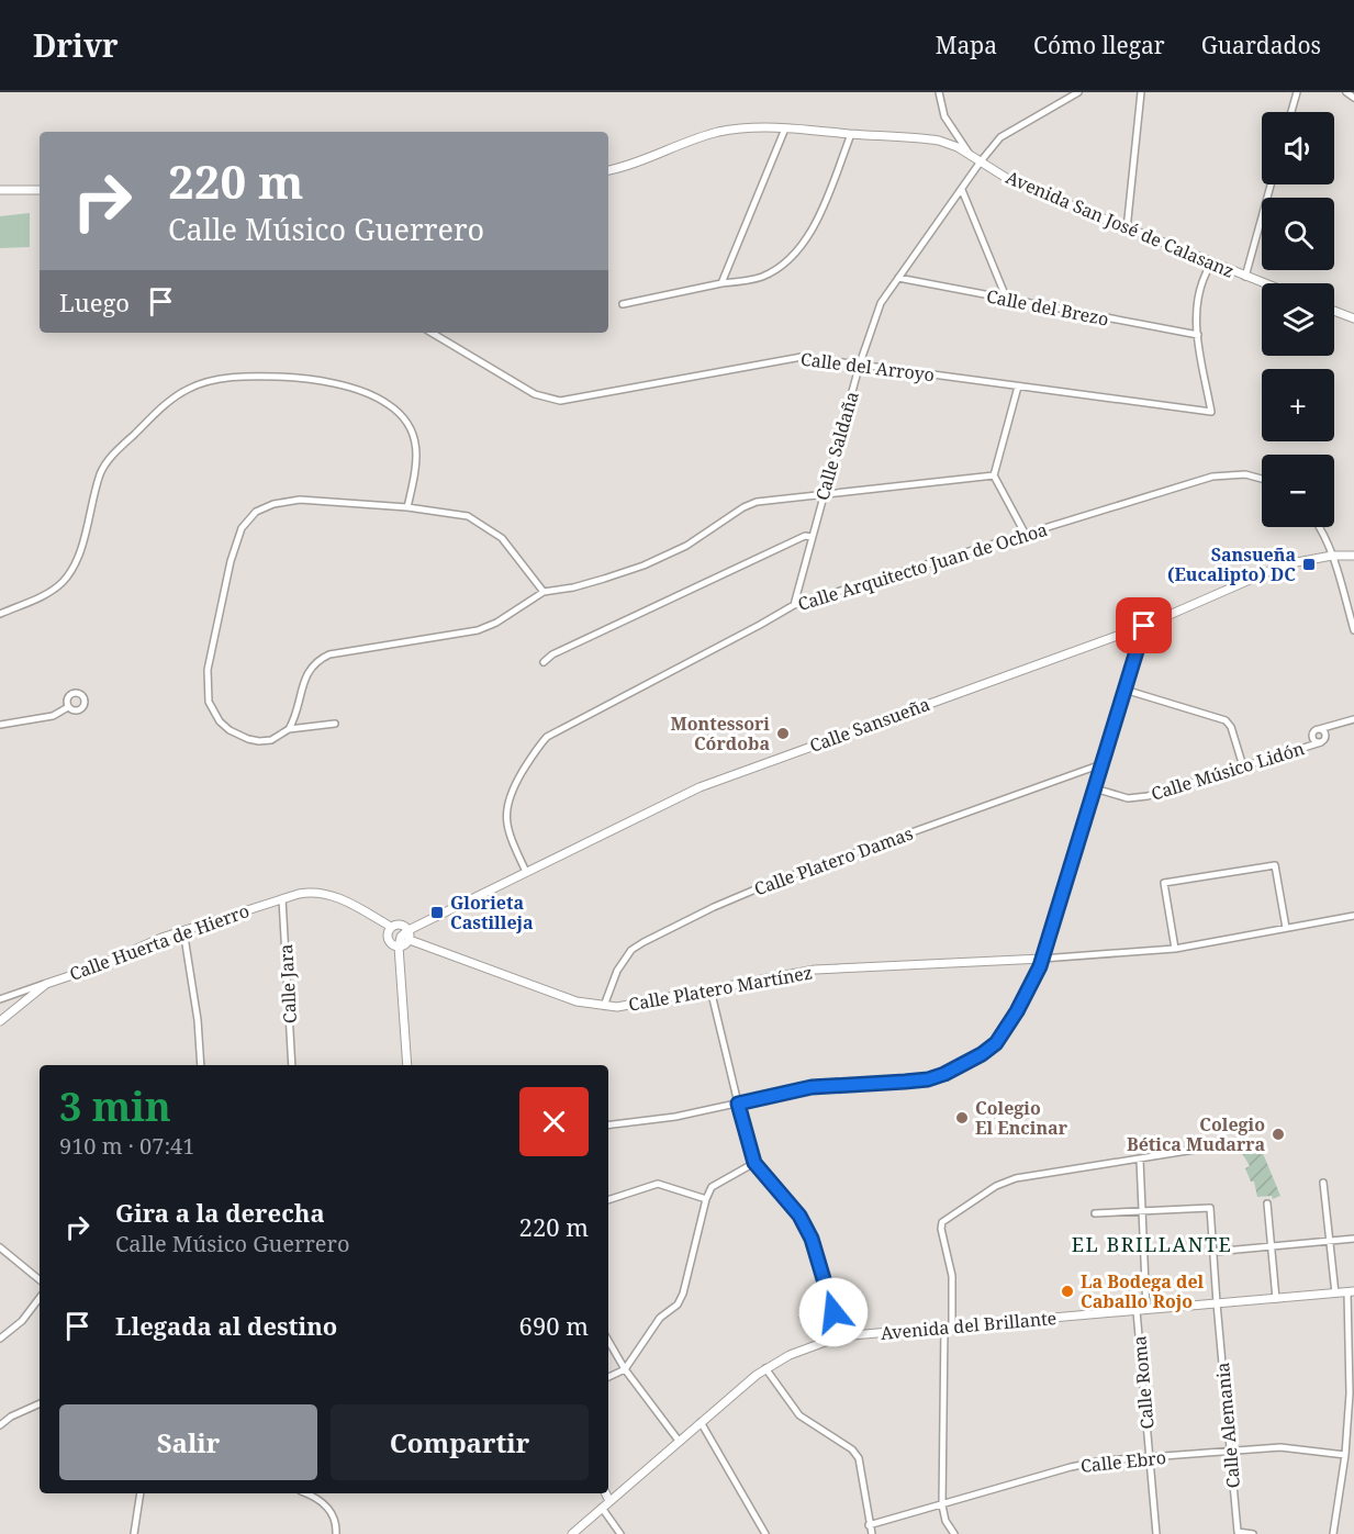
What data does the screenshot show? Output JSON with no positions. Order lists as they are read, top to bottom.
{
  "streets": {
    "street": [
      "Avenida San José de Calasanz",
      "Calle del Brezo",
      "Calle del Arroyo",
      "Calle Saldaña",
      "Calle Arquitecto Juan de Ochoa",
      "Calle Sansueña",
      "Calle Músico Lidón",
      "Calle Platero Damas",
      "Calle Huerta de Hierro",
      "Calle Jara",
      "Calle Platero Martínez",
      "Avenida del Brillante",
      "Calle Roma",
      "Calle Alemania",
      "Calle Ebro"
    ]
  },
  "crossings": [
    ["Avenida San José de Calasanz", "Calle Saldaña"],
    ["Calle del Brezo", "Calle del Arroyo"],
    ["Calle del Brezo", "Calle Saldaña"],
    ["Calle del Arroyo", "Calle Saldaña"],
    ["Calle Saldaña", "Calle Arquitecto Juan de Ochoa"],
    ["Calle Arquitecto Juan de Ochoa", "Calle Sansueña"],
    ["Calle Sansueña", "Calle Huerta de Hierro"],
    ["Calle Sansueña", "Calle Platero Martínez"],
    ["Calle Platero Damas", "Calle Platero Martínez"],
    ["Calle Huerta de Hierro", "Calle Jara"],
    ["Avenida del Brillante", "Calle Roma"],
    ["Avenida del Brillante", "Calle Alemania"],
    ["Calle Roma", "Calle Ebro"],
    ["Calle Alemania", "Calle Ebro"]
  ],
  "districts": ["EL BRILLANTE"],
  "places": {
    "transit": ["Sansueña (Eucalipto) DC", "Glorieta Castilleja"],
    "other": [
      "Montessori Córdoba",
      "Colegio El Encinar",
      "Colegio Bética Mudarra",
      "La Bodega del Caballo Rojo"
    ]
  },
  "page": {
    "header": "Drivr",
    "nav": ["Mapa", "Cómo llegar", "Guardados"],
    "map_buttons": ["+", "−"],
    "turn": ["220 m", "Calle Músico Guerrero"],
    "then": "Luego",
    "heading": ["3 min", "910 m · 07:41"],
    "list": [
      {
        "name": "Gira a la derecha",
        "note": "Calle Músico Guerrero",
        "value": "220 m"
      },
      {
        "name": "Llegada al destino",
        "value": "690 m"
      }
    ],
    "buttons": ["Salir", "Compartir"]
  }
}
